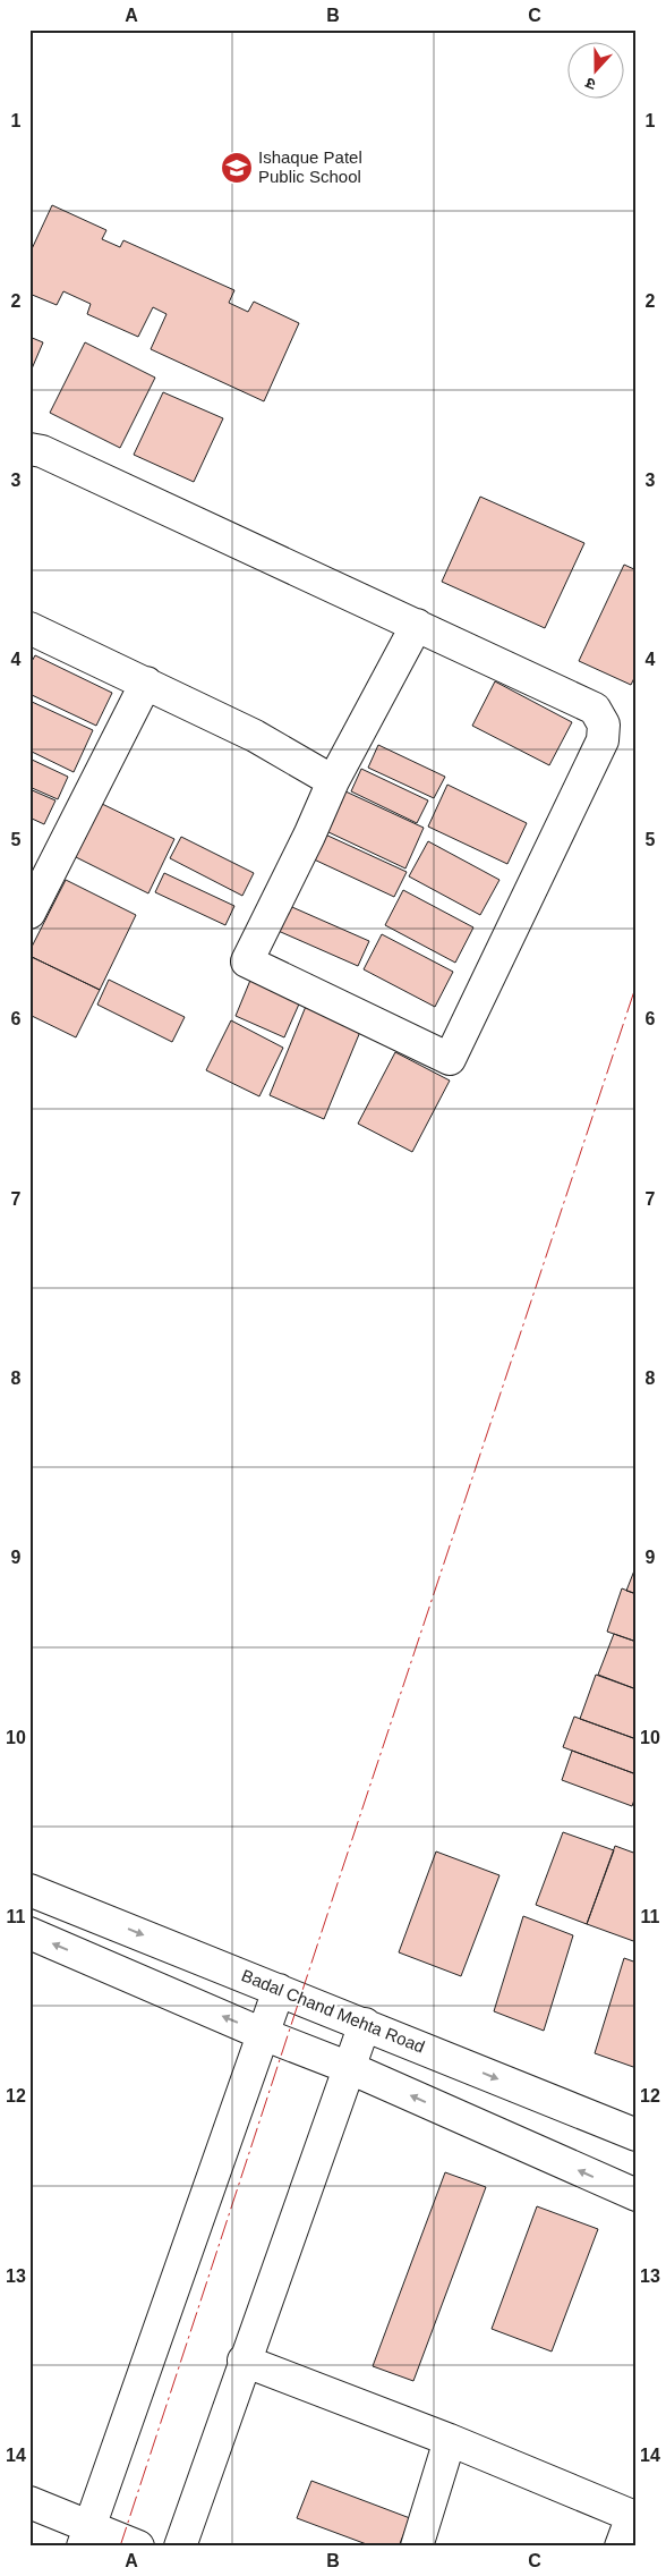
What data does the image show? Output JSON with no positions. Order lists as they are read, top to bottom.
{
  "streets": {
    "street": ["Badal Chand Mehta Road"]
  },
  "places": {
    "school or university": ["Ishaque Patel Public School"]
  },
  "north": "bottom",
  "grid": {
    "columns": ["A", "B", "C"],
    "rows": [
      "1",
      "2",
      "3",
      "4",
      "5",
      "6",
      "7",
      "8",
      "9",
      "10",
      "11",
      "12",
      "13",
      "14"
    ]
  }
}
